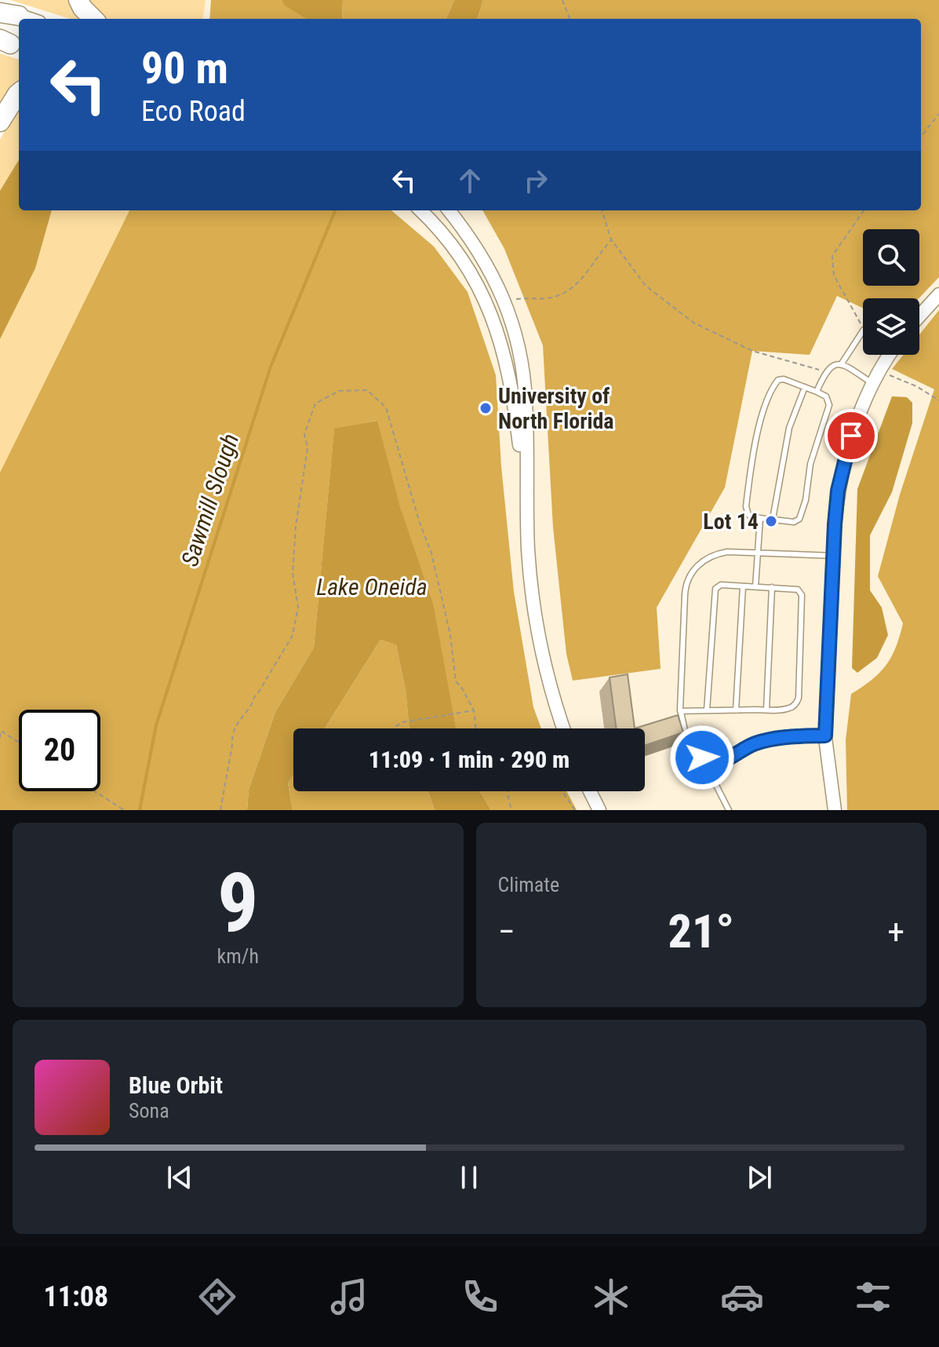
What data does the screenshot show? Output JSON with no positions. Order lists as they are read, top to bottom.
{
  "water": ["Sawmill Slough", "Lake Oneida"],
  "places": ["University of North Florida", "Lot 14"],
  "page": {
    "turn": ["90 m", "Eco Road"],
    "limit": "20",
    "trip": "11:09 · 1 min · 290 m",
    "tile": [
      ["9", "km/h"],
      "Climate"
    ],
    "heat": ["−", "21°", "+"],
    "song": ["Blue Orbit", "Sona"],
    "tabs": "11:08"
  }
}
